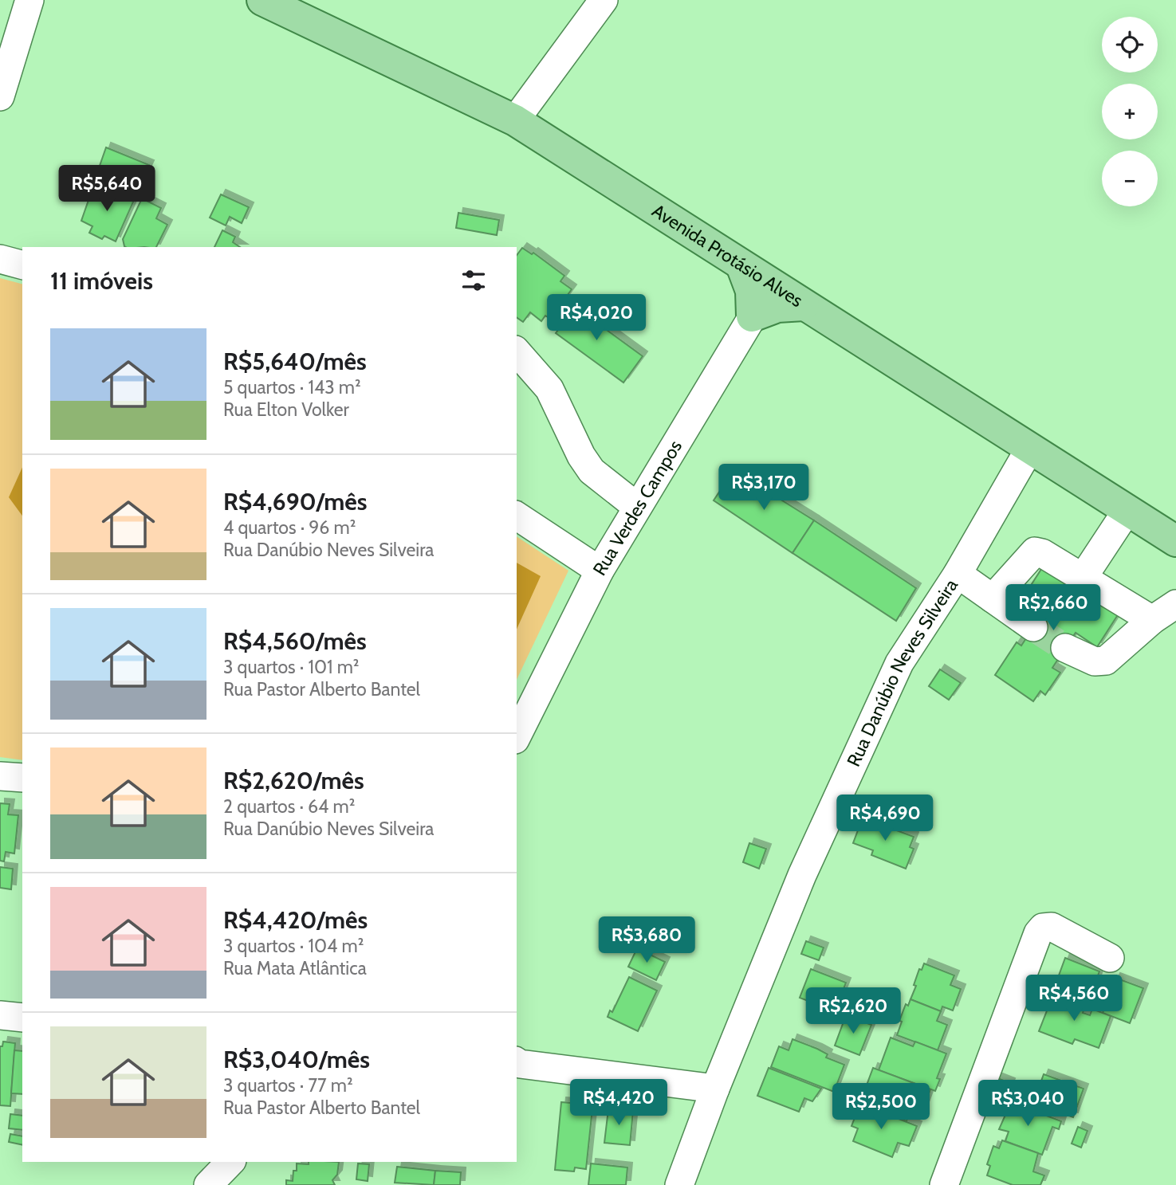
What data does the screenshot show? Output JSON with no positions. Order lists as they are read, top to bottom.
{
  "streets": {
    "main road": ["Avenida Protásio Alves"],
    "street": ["Rua Verdes Campos", "Rua Danúbio Neves Silveira"]
  },
  "crossings": [
    ["Avenida Protásio Alves", "Rua Verdes Campos"],
    ["Avenida Protásio Alves", "Rua Danúbio Neves Silveira"]
  ],
  "page": {
    "map_buttons": ["+", "−"],
    "price": [
      "R$5,640",
      "R$4,020",
      "R$3,170",
      "R$2,660",
      "R$4,690",
      "R$3,680",
      "R$4,560",
      "R$2,620",
      "R$4,420",
      "R$3,040",
      "R$2,500"
    ],
    "heading": "11 imóveis",
    "list": [
      {
        "name": "R$5,640/mês",
        "note": "5 quartos · 143 m² · Rua Elton Volker"
      },
      {
        "name": "R$4,690/mês",
        "note": "4 quartos · 96 m² · Rua Danúbio Neves Silveira"
      },
      {
        "name": "R$4,560/mês",
        "note": "3 quartos · 101 m² · Rua Pastor Alberto Bantel"
      },
      {
        "name": "R$2,620/mês",
        "note": "2 quartos · 64 m² · Rua Danúbio Neves Silveira"
      },
      {
        "name": "R$4,420/mês",
        "note": "3 quartos · 104 m² · Rua Mata Atlântica"
      },
      {
        "name": "R$3,040/mês",
        "note": "3 quartos · 77 m² · Rua Pastor Alberto Bantel"
      }
    ]
  }
}
